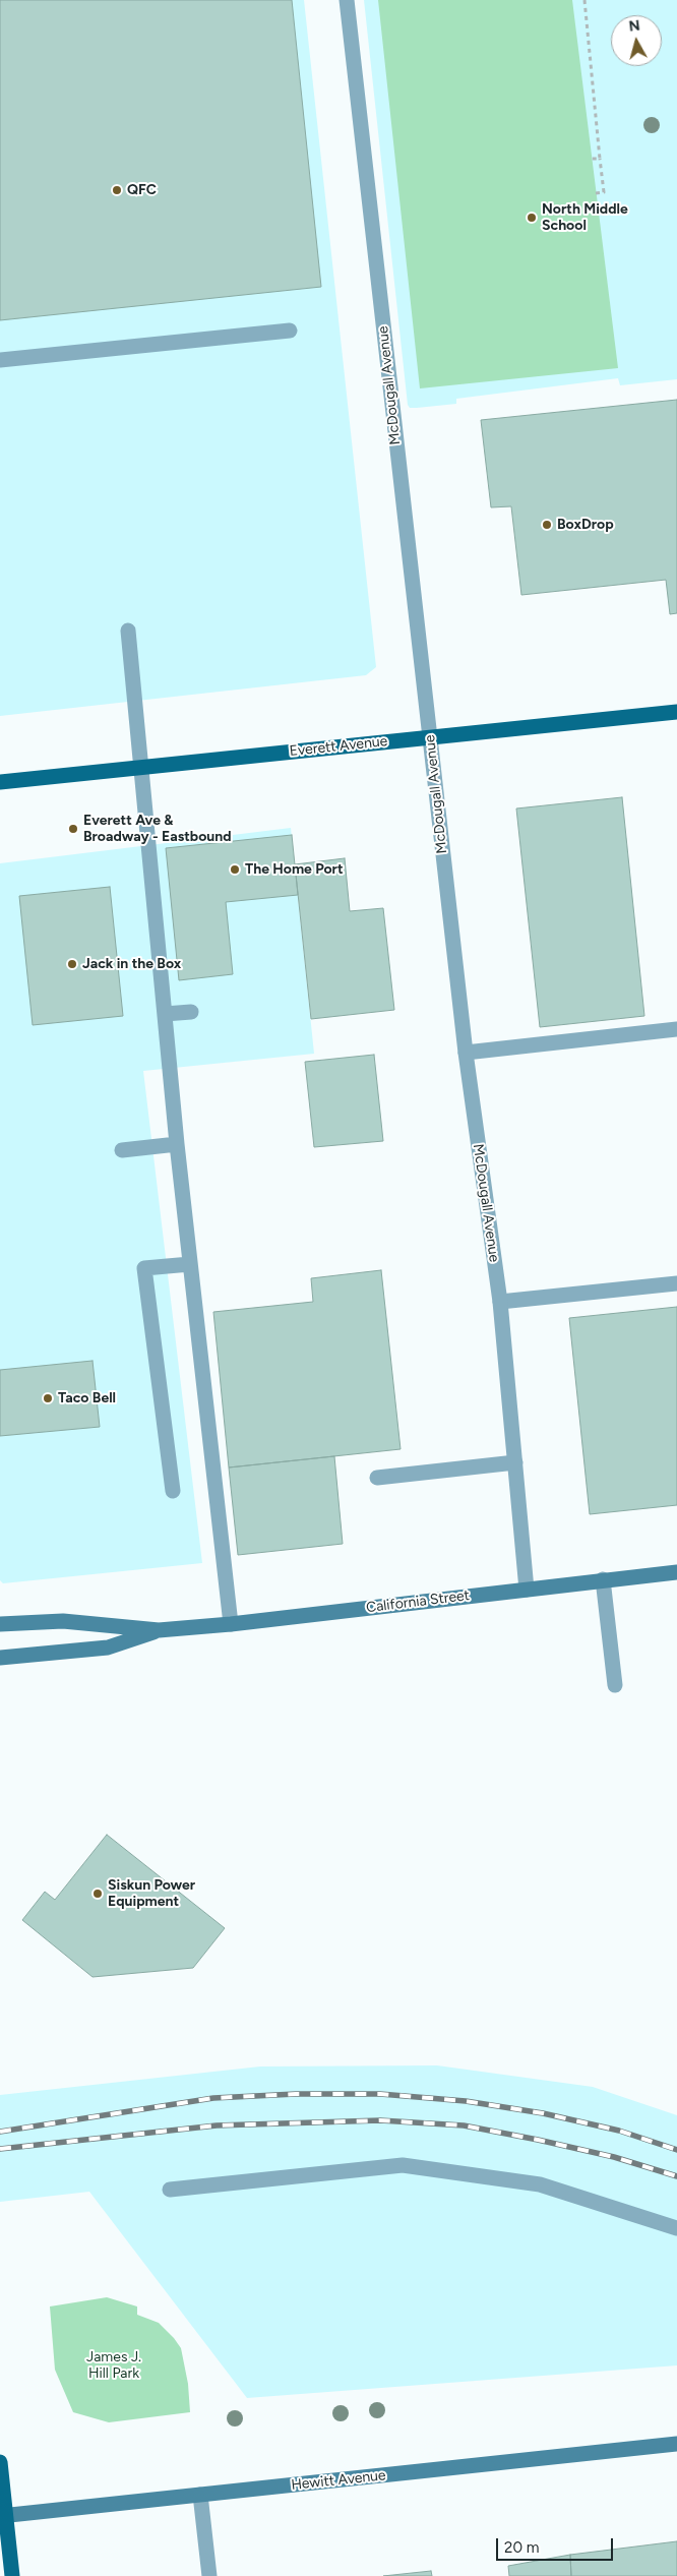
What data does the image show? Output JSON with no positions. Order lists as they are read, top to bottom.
{
  "streets": {
    "main road": ["Everett Avenue"],
    "street": ["McDougall Avenue", "California Street", "Hewitt Avenue"]
  },
  "crossings": [
    ["McDougall Avenue", "Everett Avenue"],
    ["McDougall Avenue", "California Street"]
  ],
  "parks": ["James J. Hill Park"],
  "places": [
    "QFC",
    "North Middle School",
    "BoxDrop",
    "Everett Ave & Broadway - Eastbound",
    "The Home Port",
    "Jack in the Box",
    "Taco Bell",
    "Siskun Power Equipment"
  ],
  "scale_bar": "20 m",
  "north": "top"
}
